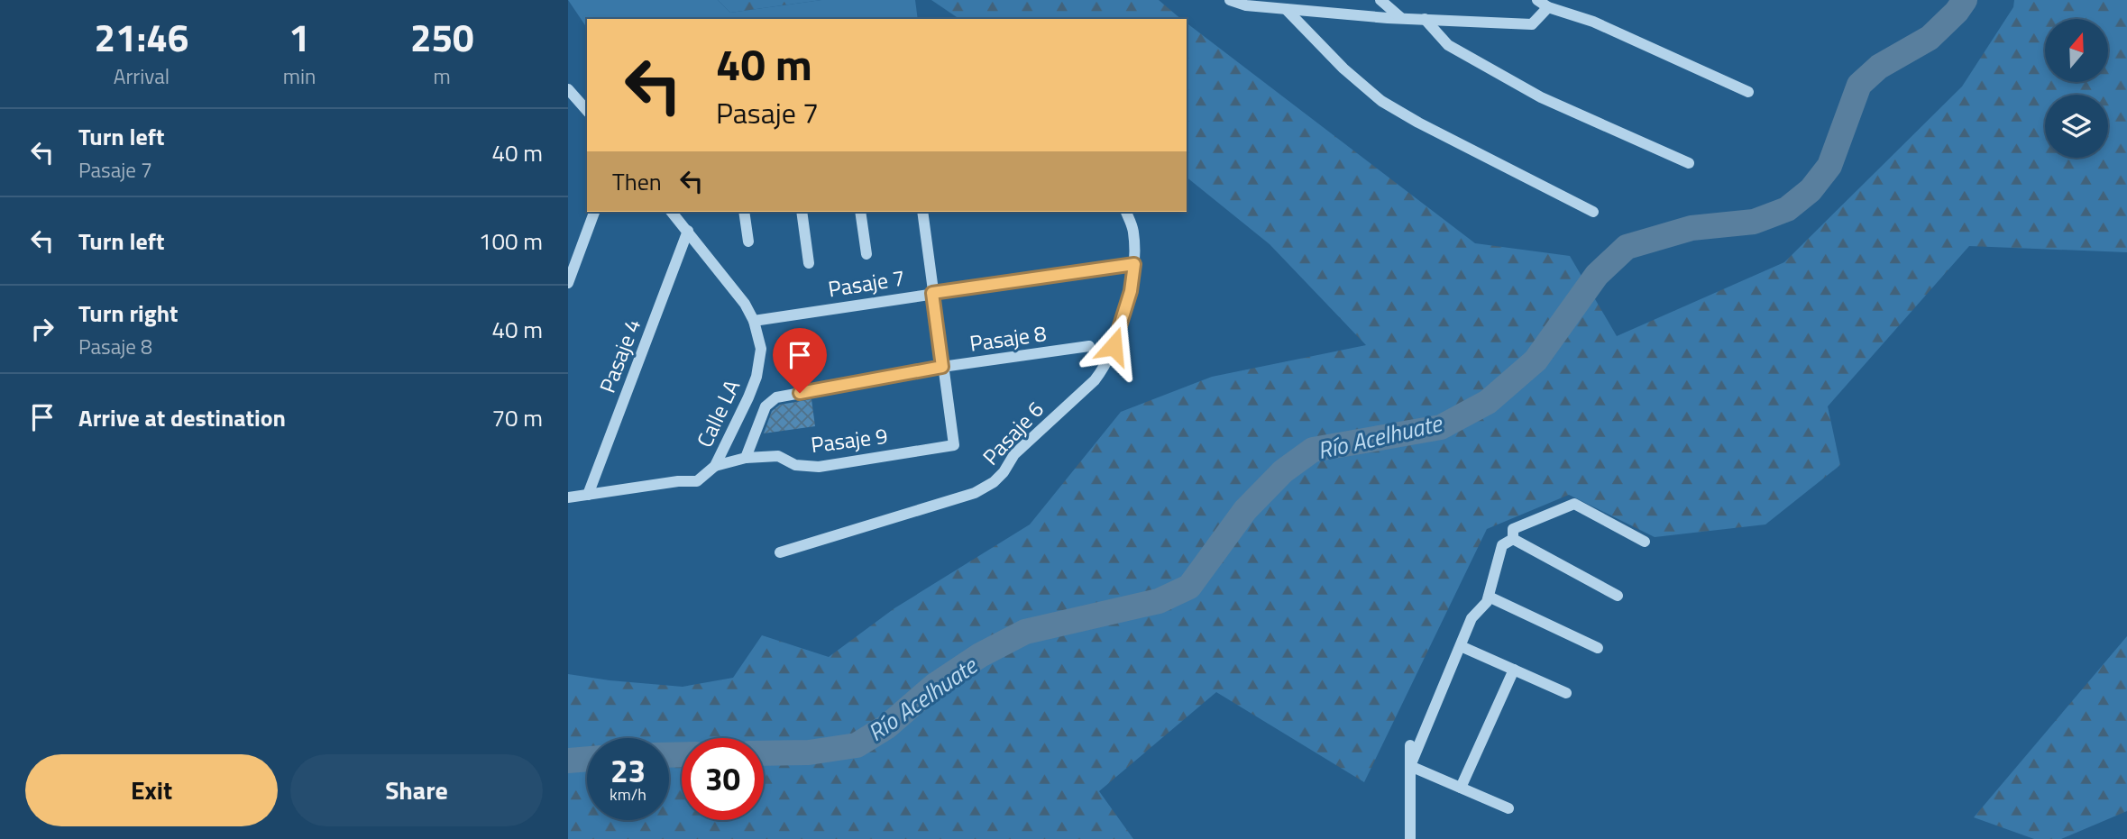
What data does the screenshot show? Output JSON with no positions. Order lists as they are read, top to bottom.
{
  "streets": {
    "street": [
      "Pasaje 7",
      "Pasaje 8",
      "Pasaje 4",
      "Calle LA",
      "Pasaje 6",
      "Pasaje 9"
    ]
  },
  "crossings": [
    ["Pasaje 7", "Calle LA"],
    ["Pasaje 7", "Pasaje 6"],
    ["Pasaje 8", "Pasaje 9"],
    ["Pasaje 4", "Calle LA"],
    ["Calle LA", "Pasaje 9"]
  ],
  "water": ["Río Acelhuate"],
  "north": "top",
  "page": {
    "eta": [
      "21:46",
      "Arrival",
      "1",
      "min",
      "250",
      "m"
    ],
    "turn": ["40 m", "Pasaje 7"],
    "list": [
      {
        "name": "Turn left",
        "note": "Pasaje 7",
        "value": "40 m"
      },
      {
        "name": "Turn left",
        "value": "100 m"
      },
      {
        "name": "Turn right",
        "note": "Pasaje 8",
        "value": "40 m"
      },
      {
        "name": "Arrive at destination",
        "value": "70 m"
      }
    ],
    "then": "Then",
    "speed": "23 km/h",
    "limit": "30",
    "buttons": ["Exit", "Share"]
  }
}
